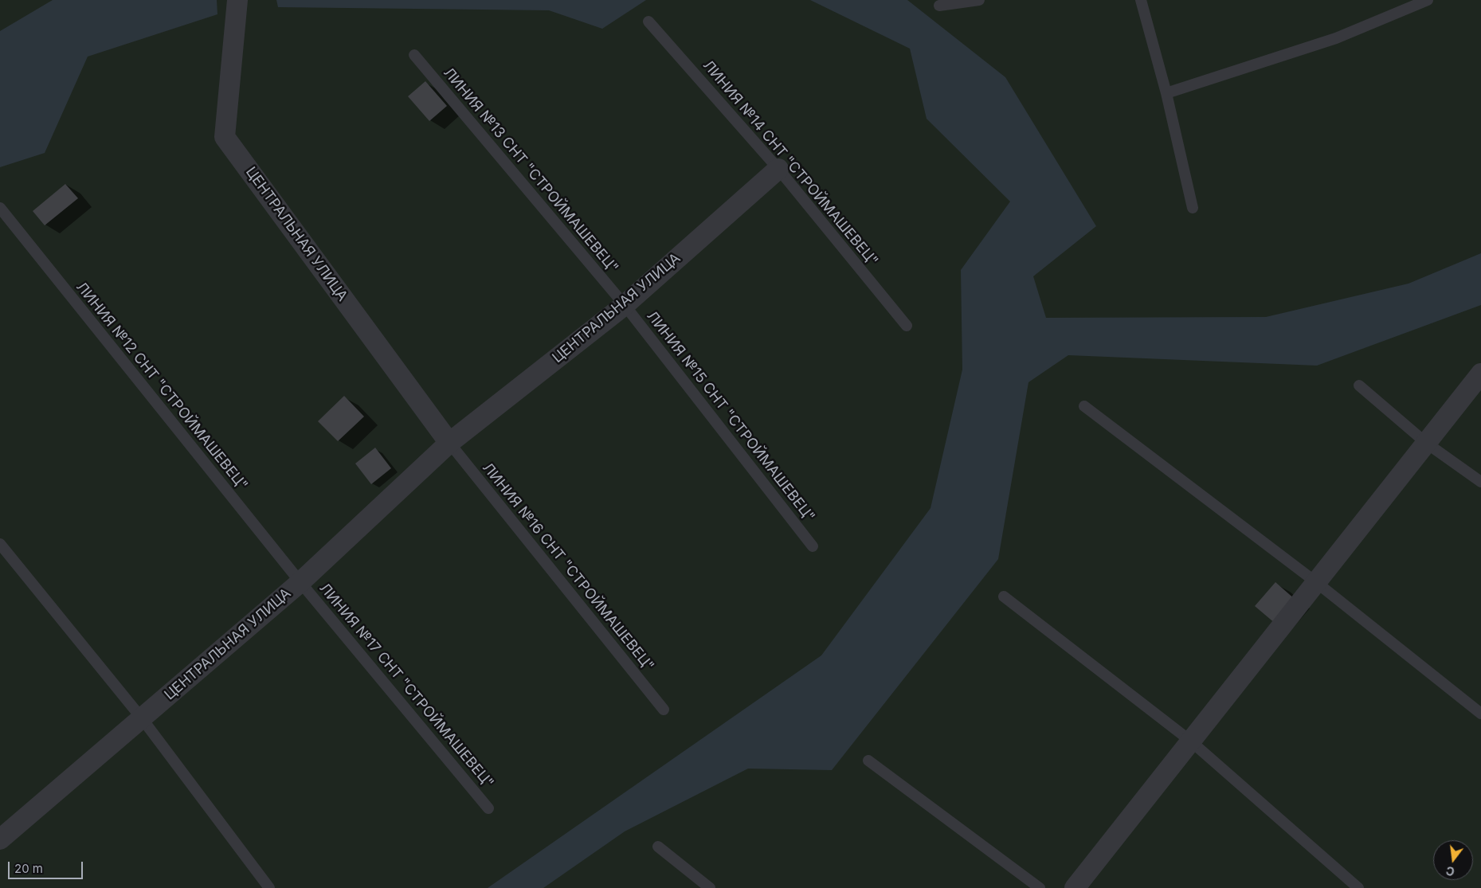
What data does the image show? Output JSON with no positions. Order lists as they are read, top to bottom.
{
  "streets": {
    "street": ["ЦЕНТРАЛЬНАЯ УЛИЦА"],
    "lane": [
      "ЛИНИЯ №14 СНТ \"СТРОЙМАШЕВЕЦ\"",
      "ЛИНИЯ №13 СНТ \"СТРОЙМАШЕВЕЦ\"",
      "ЛИНИЯ №12 СНТ \"СТРОЙМАШЕВЕЦ\"",
      "ЛИНИЯ №15 СНТ \"СТРОЙМАШЕВЕЦ\"",
      "ЛИНИЯ №16 СНТ \"СТРОЙМАШЕВЕЦ\"",
      "ЛИНИЯ №17 СНТ \"СТРОЙМАШЕВЕЦ\""
    ]
  },
  "crossings": [
    ["ЛИНИЯ №14 СНТ \"СТРОЙМАШЕВЕЦ\"", "ЦЕНТРАЛЬНАЯ УЛИЦА"],
    ["ЛИНИЯ №13 СНТ \"СТРОЙМАШЕВЕЦ\"", "ЦЕНТРАЛЬНАЯ УЛИЦА"],
    ["ЛИНИЯ №13 СНТ \"СТРОЙМАШЕВЕЦ\"", "ЛИНИЯ №15 СНТ \"СТРОЙМАШЕВЕЦ\""],
    ["ЦЕНТРАЛЬНАЯ УЛИЦА", "ЛИНИЯ №12 СНТ \"СТРОЙМАШЕВЕЦ\""],
    ["ЦЕНТРАЛЬНАЯ УЛИЦА", "ЛИНИЯ №15 СНТ \"СТРОЙМАШЕВЕЦ\""],
    ["ЦЕНТРАЛЬНАЯ УЛИЦА", "ЛИНИЯ №16 СНТ \"СТРОЙМАШЕВЕЦ\""],
    ["ЦЕНТРАЛЬНАЯ УЛИЦА", "ЛИНИЯ №17 СНТ \"СТРОЙМАШЕВЕЦ\""],
    ["ЛИНИЯ №12 СНТ \"СТРОЙМАШЕВЕЦ\"", "ЛИНИЯ №17 СНТ \"СТРОЙМАШЕВЕЦ\""]
  ],
  "scale_bar": "20 m",
  "north": "bottom"
}
